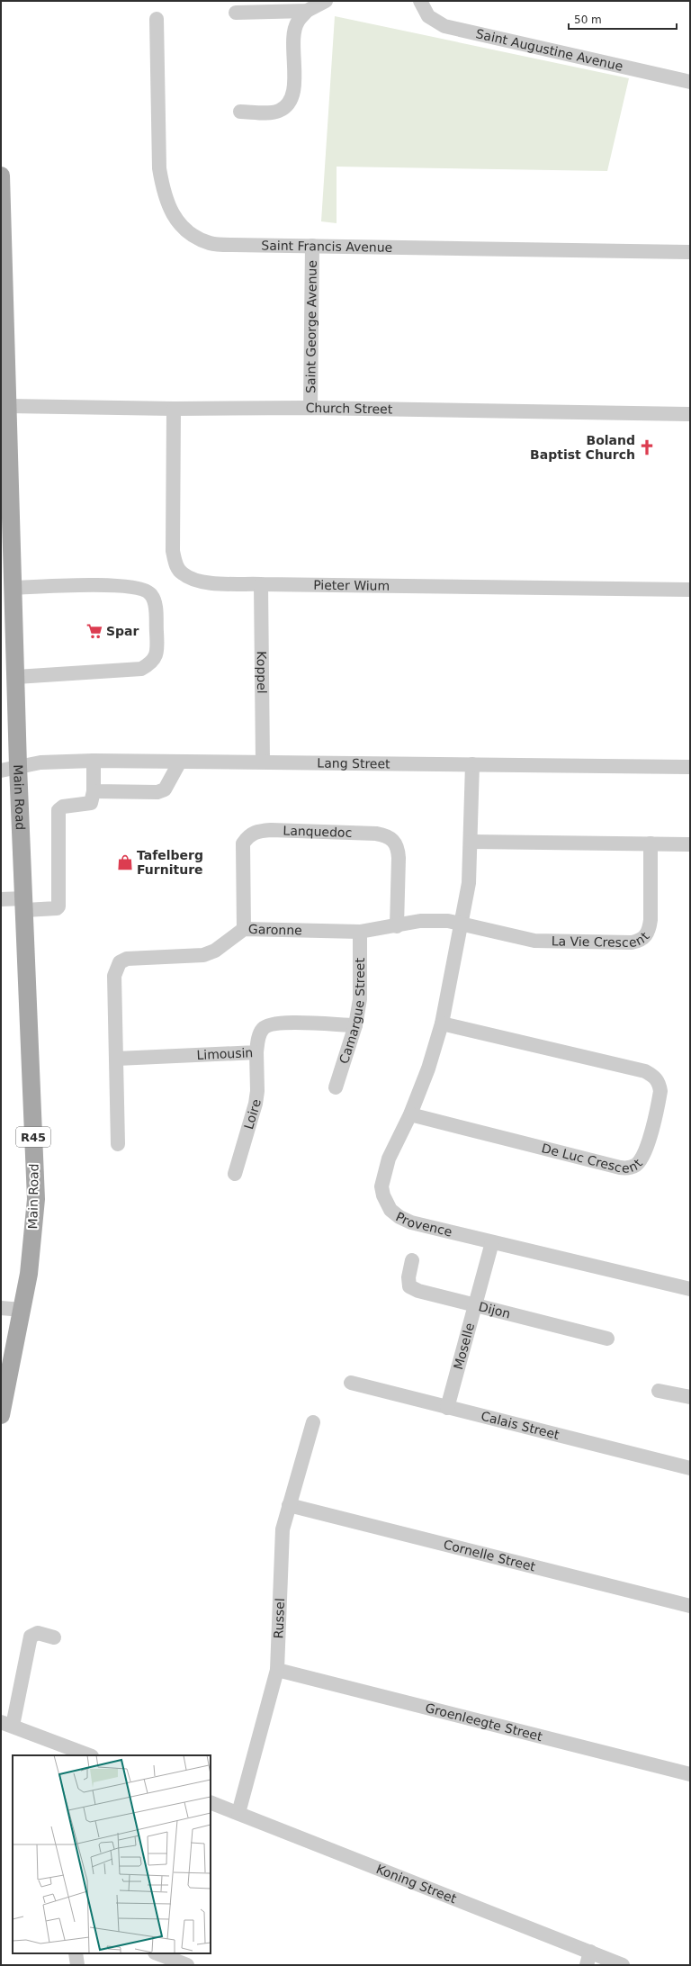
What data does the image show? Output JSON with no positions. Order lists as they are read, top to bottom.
{
  "streets": {
    "main road": ["Main Road", "R45"],
    "street": [
      "Saint Augustine Avenue",
      "Saint Francis Avenue",
      "Saint George Avenue",
      "Church Street",
      "Pieter Wium",
      "Koppel",
      "Lang Street",
      "Lanquedoc",
      "Garonne",
      "La Vie Crescent",
      "Camargue Street",
      "Limousin",
      "Loire",
      "De Luc Crescent",
      "Provence",
      "Dijon",
      "Moselle",
      "Calais Street",
      "Cornelle Street",
      "Russel",
      "Groenleegte Street",
      "Koning Street"
    ]
  },
  "crossings": [
    ["Saint Francis Avenue", "Saint George Avenue"],
    ["Saint George Avenue", "Church Street"],
    ["Church Street", "Pieter Wium"],
    ["Church Street", "Main Road"],
    ["Pieter Wium", "Koppel"],
    ["Koppel", "Lang Street"],
    ["Lang Street", "Main Road"],
    ["Lanquedoc", "Garonne"],
    ["Garonne", "La Vie Crescent"],
    ["Garonne", "Camargue Street"],
    ["Garonne", "Limousin"],
    ["Garonne", "Provence"],
    ["La Vie Crescent", "Provence"],
    ["Camargue Street", "Limousin"],
    ["Limousin", "Loire"],
    ["De Luc Crescent", "Provence"],
    ["Provence", "Moselle"],
    ["Dijon", "Moselle"],
    ["Moselle", "Calais Street"],
    ["Cornelle Street", "Russel"],
    ["Russel", "Groenleegte Street"],
    ["Russel", "Koning Street"]
  ],
  "places": {
    "church": ["Boland Baptist Church"],
    "supermarket": ["Spar"],
    "shop": ["Tafelberg Furniture"]
  },
  "scale_bar": "50 m"
}
